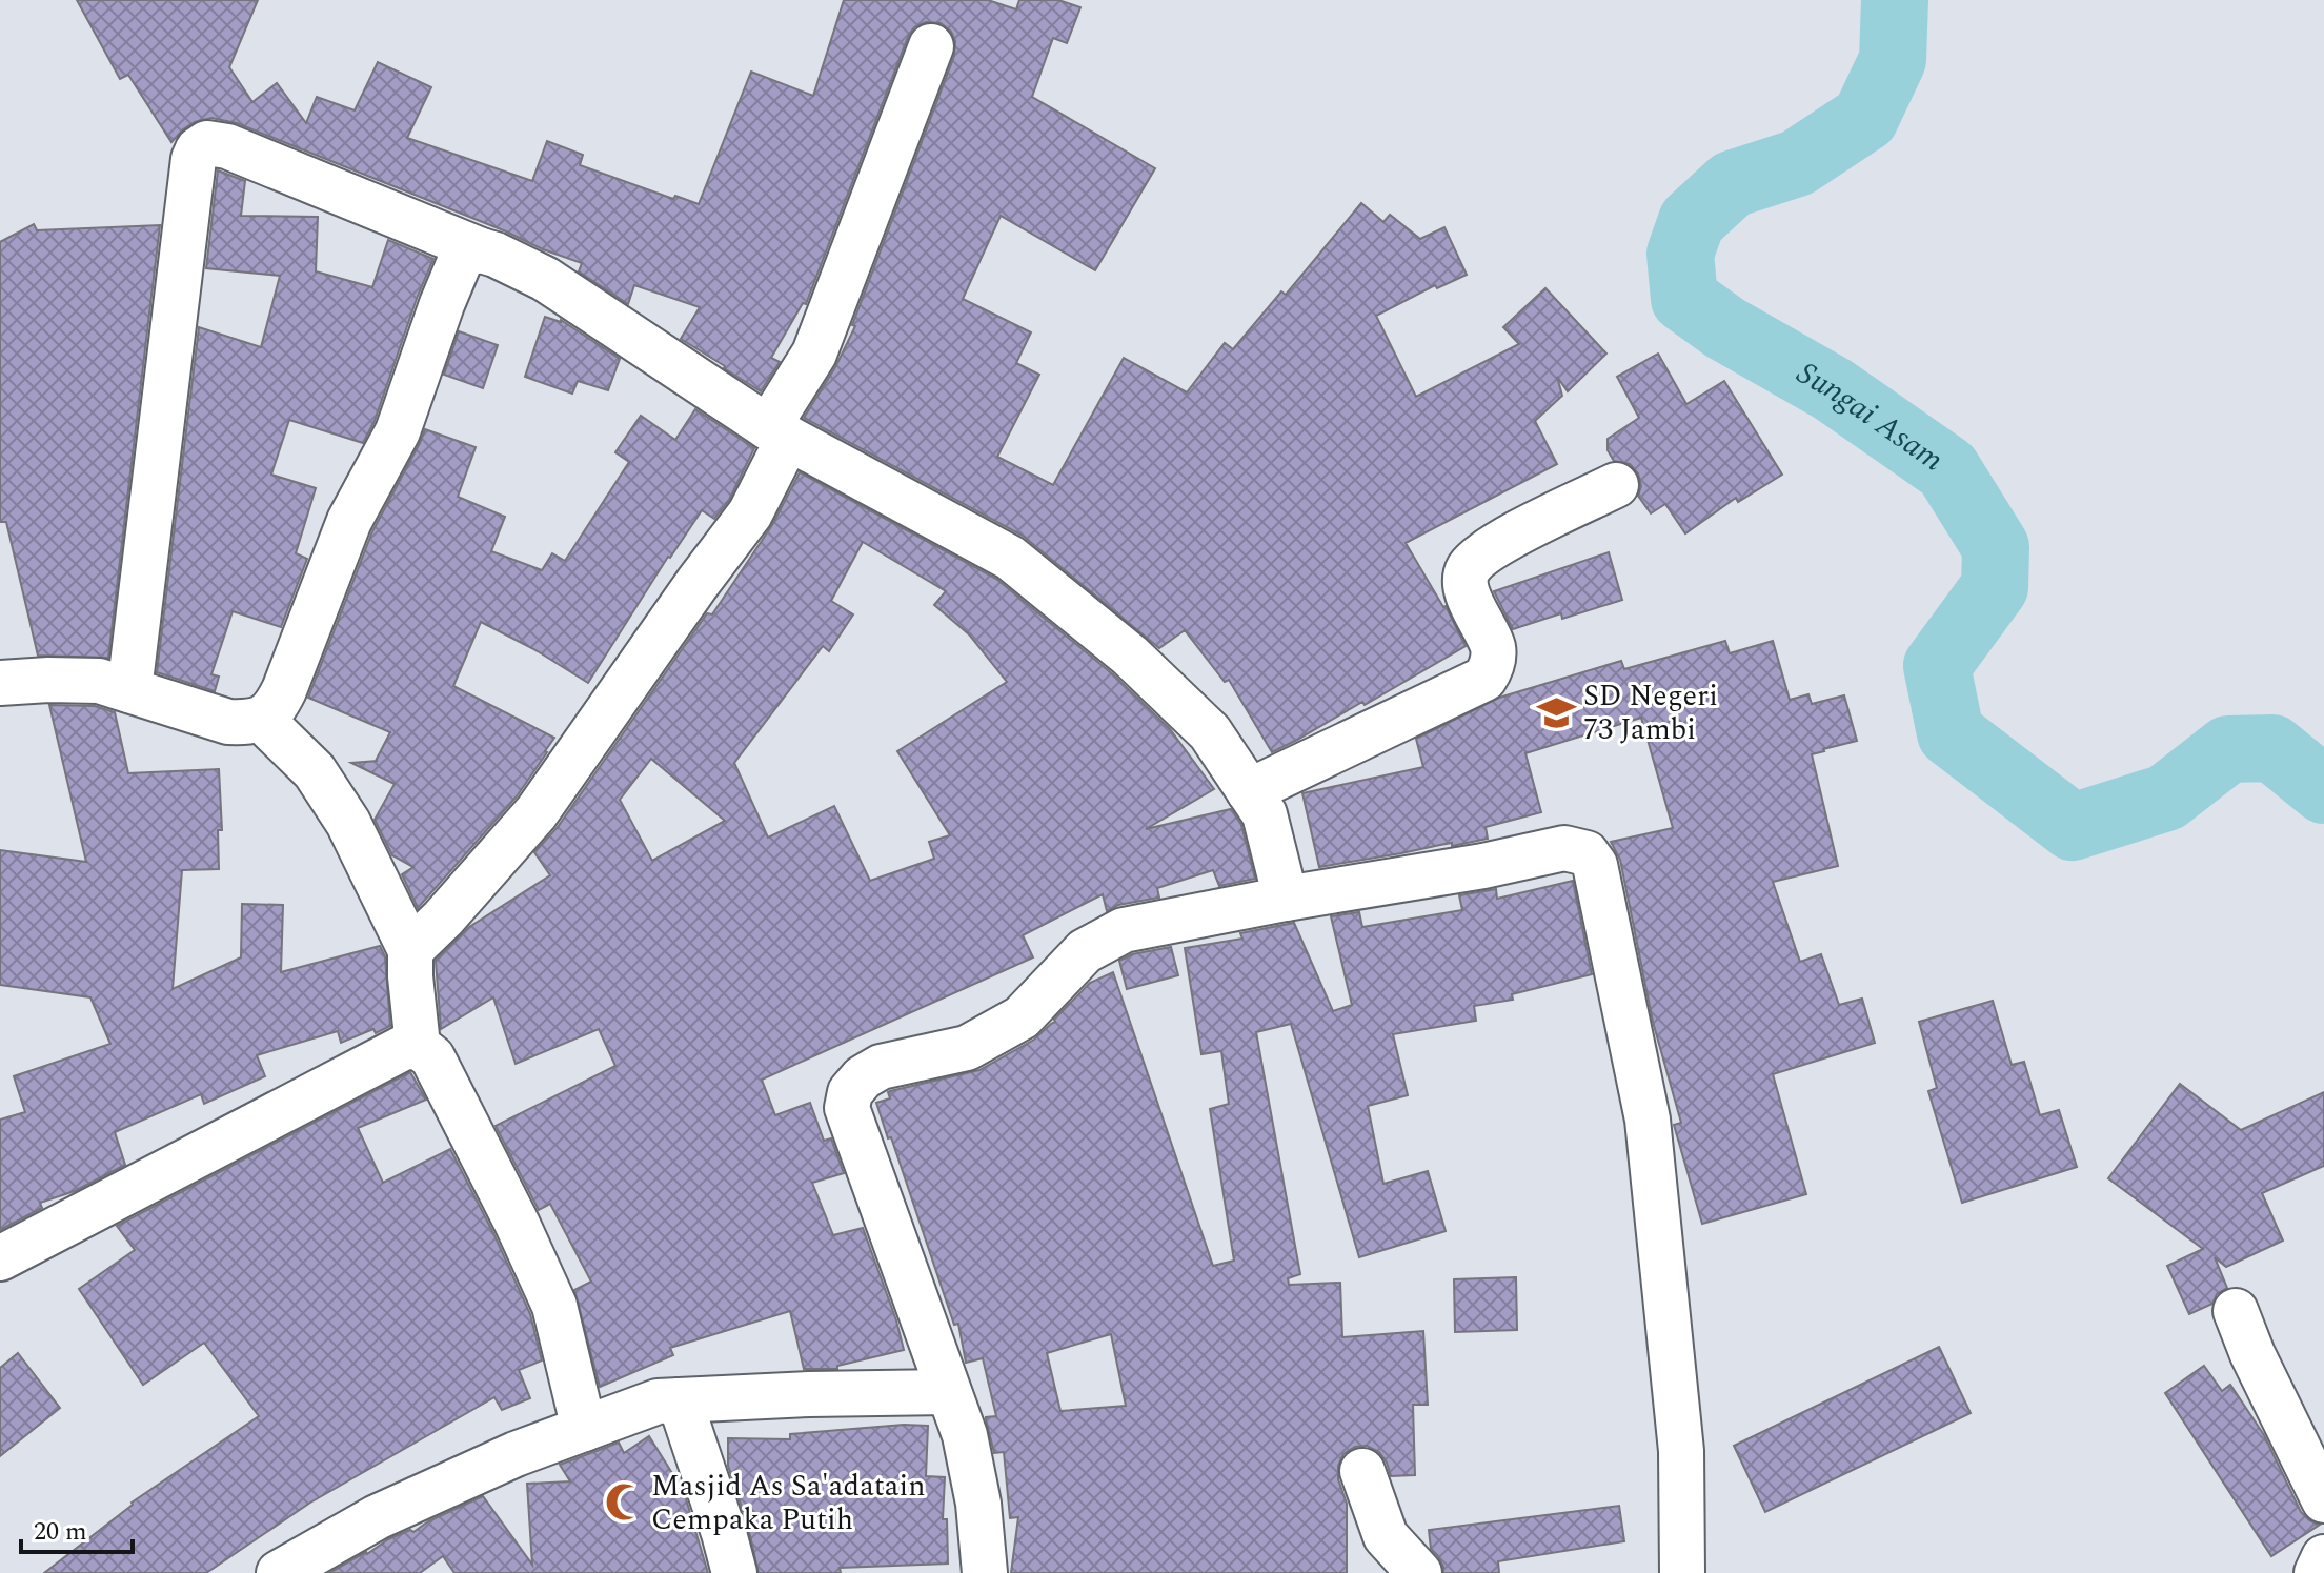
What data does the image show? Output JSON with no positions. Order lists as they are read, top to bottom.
{
  "water": ["Sungai Asam"],
  "places": {
    "school or university": ["SD Negeri 73 Jambi"],
    "mosque": ["Masjid As Sa'adatain Cempaka Putih"]
  },
  "scale_bar": "20 m"
}
